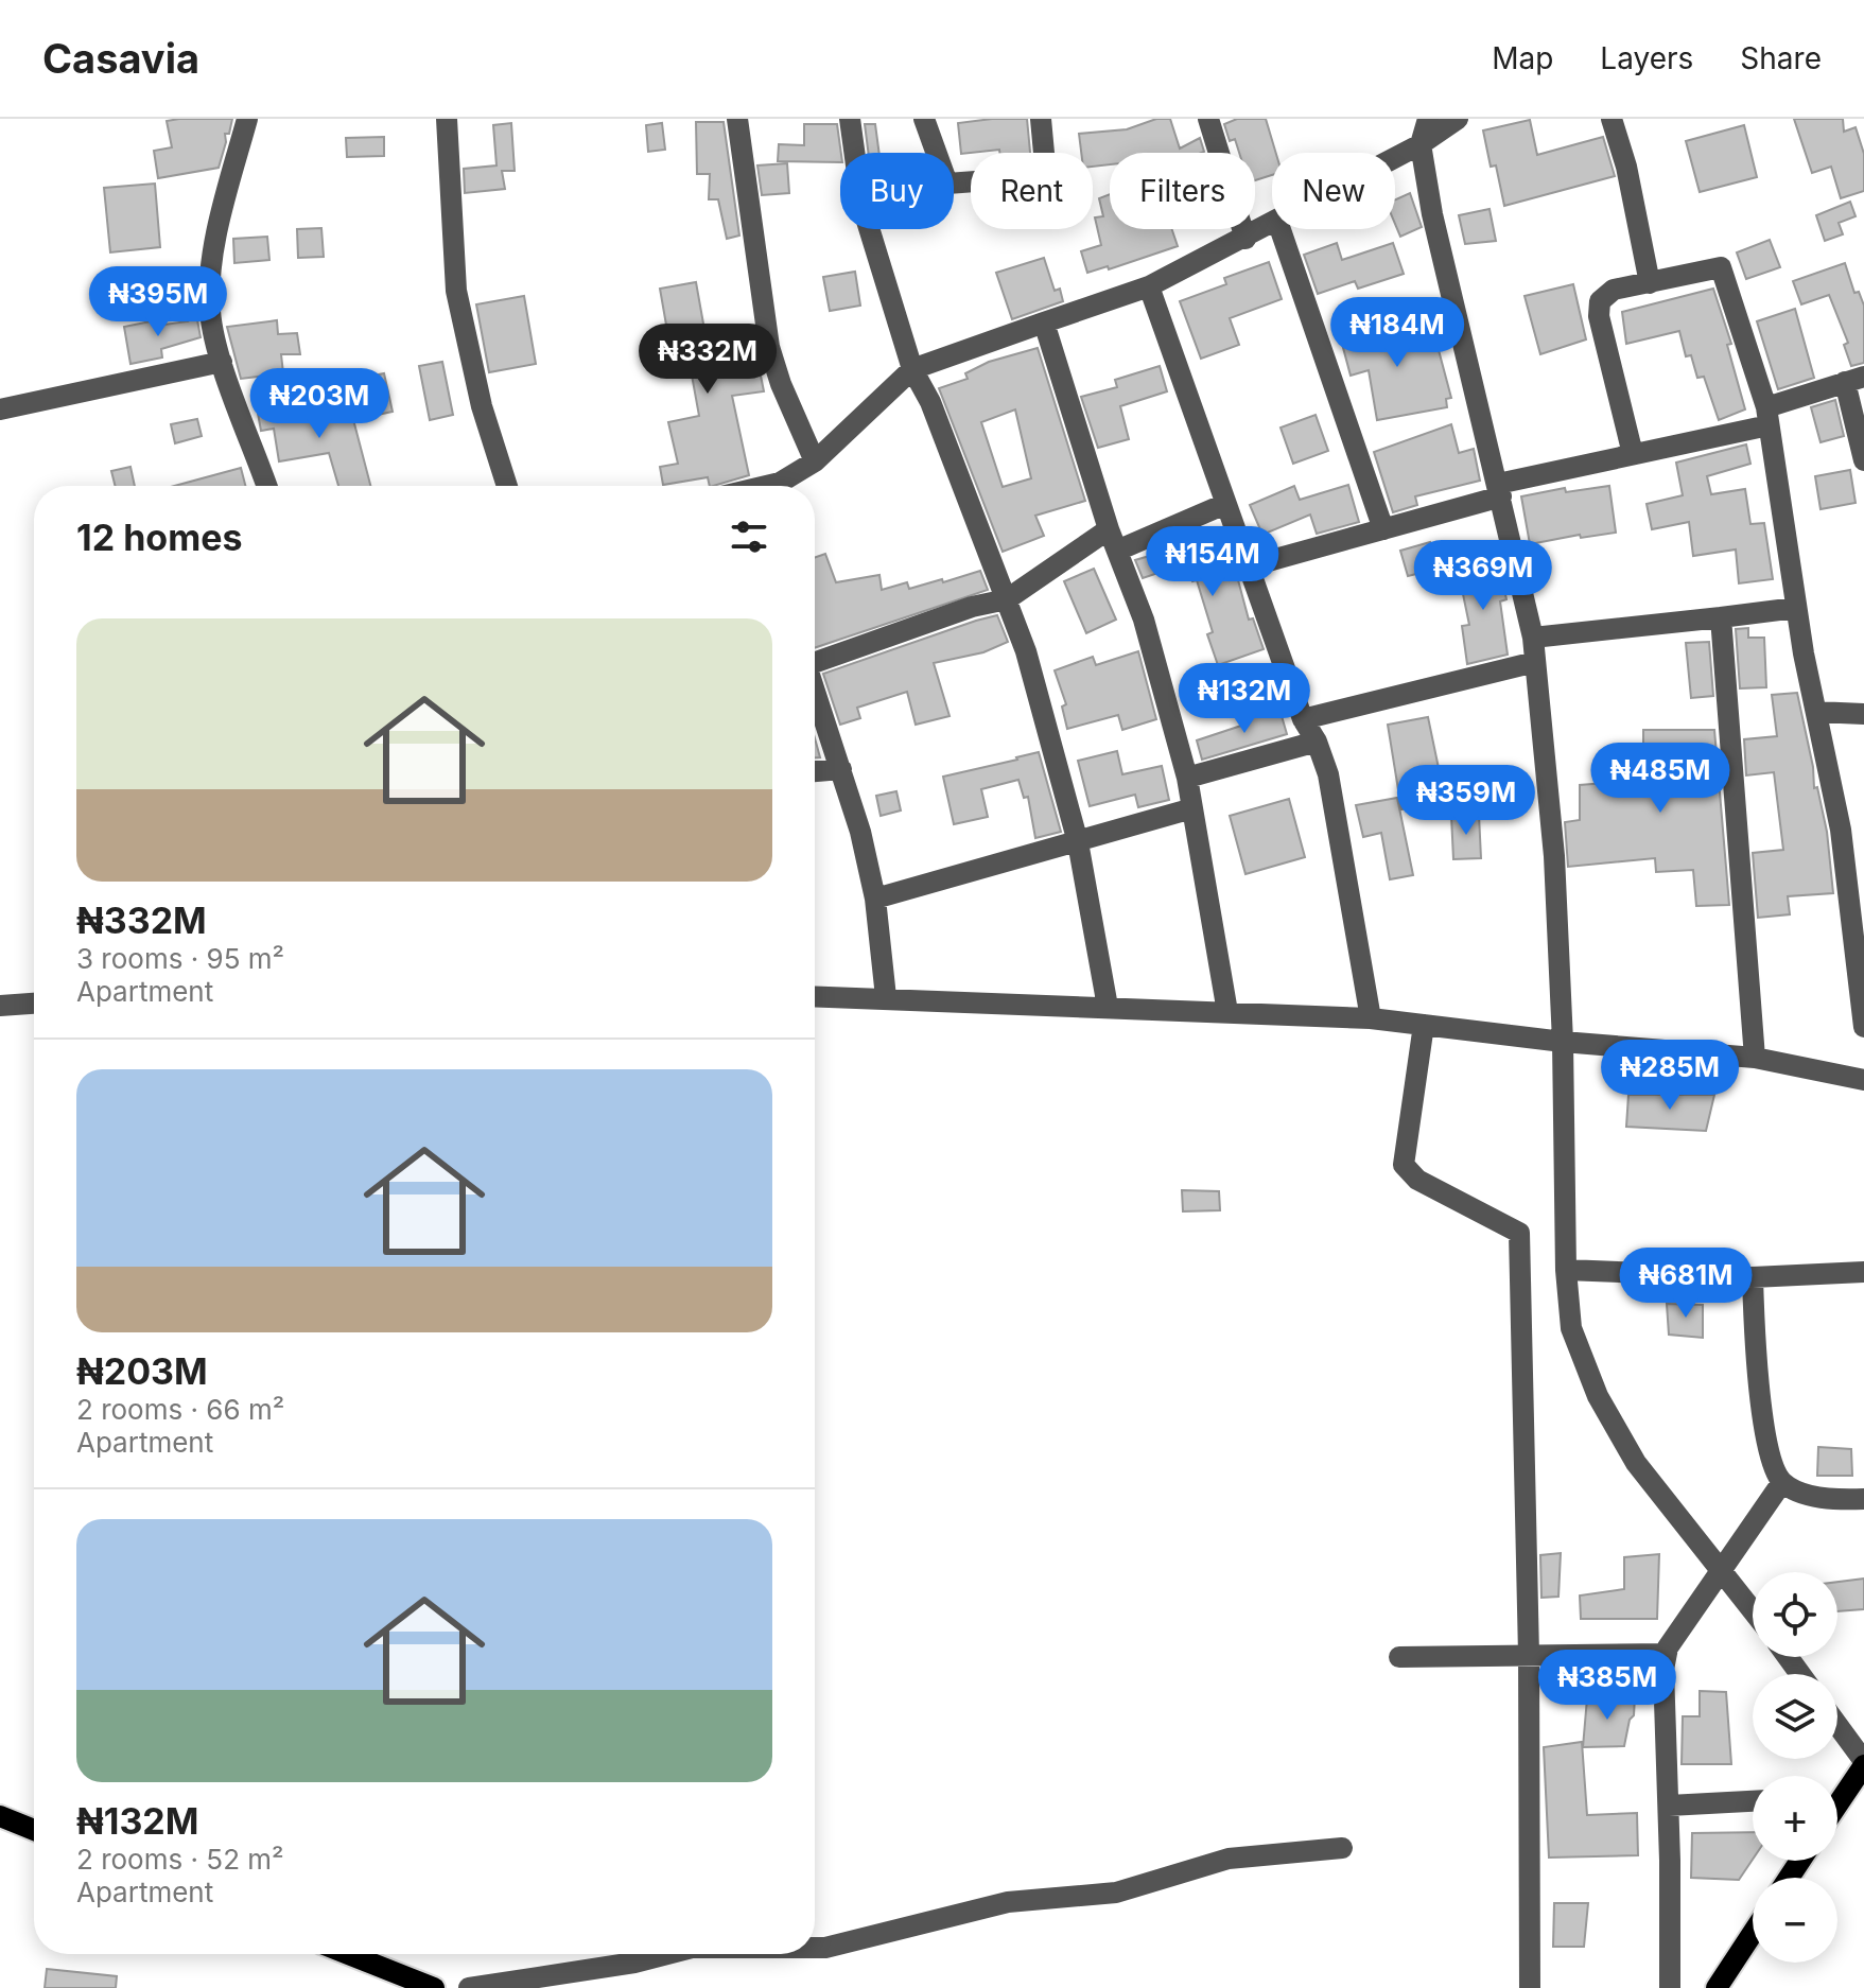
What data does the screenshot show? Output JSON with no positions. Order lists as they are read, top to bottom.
{
  "page": {
    "header": "Casavia",
    "nav": ["Map", "Layers", "Share"],
    "chip": [
      "Buy",
      "Rent",
      "Filters",
      "New"
    ],
    "price": [
      "₦395M",
      "₦184M",
      "₦332M",
      "₦203M",
      "₦154M",
      "₦369M",
      "₦132M",
      "₦485M",
      "₦359M",
      "₦285M",
      "₦681M",
      "₦385M"
    ],
    "heading": "12 homes",
    "list": [
      {
        "name": "₦332M",
        "note": "3 rooms · 95 m² · Apartment"
      },
      {
        "name": "₦203M",
        "note": "2 rooms · 66 m² · Apartment"
      },
      {
        "name": "₦132M",
        "note": "2 rooms · 52 m² · Apartment"
      }
    ],
    "map_buttons": ["+", "−"]
  }
}
